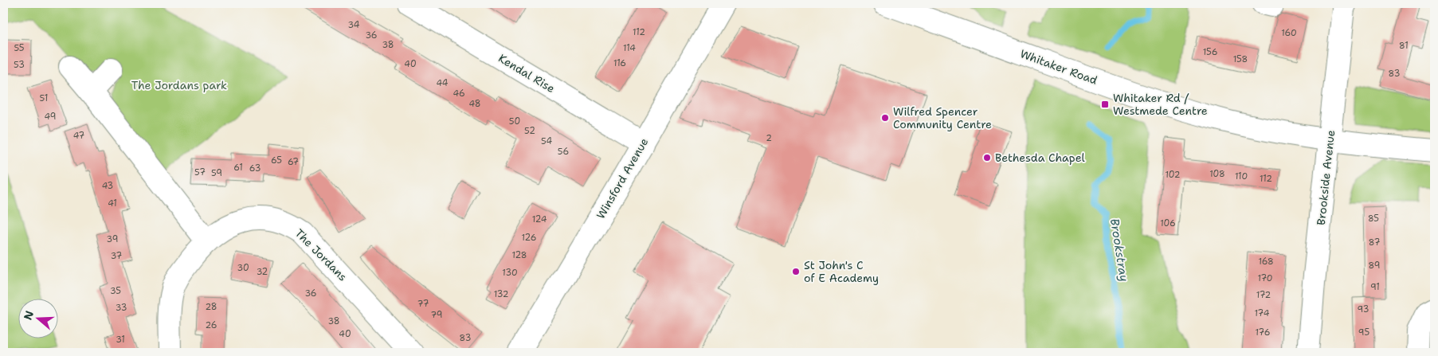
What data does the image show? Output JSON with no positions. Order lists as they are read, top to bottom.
{
  "streets": {
    "street": [
      "Whitaker Road",
      "Kendal Rise",
      "Brookside Avenue",
      "Winsford Avenue",
      "The Jordans"
    ]
  },
  "crossings": [
    ["Whitaker Road", "Brookside Avenue"],
    ["Kendal Rise", "Winsford Avenue"]
  ],
  "water": ["Brookstray"],
  "parks": ["The Jordans park"],
  "places": {
    "transit": ["Whitaker Rd / Westmede Centre"],
    "other": ["Wilfred Spencer Community Centre", "Bethesda Chapel", "St John's C of E Academy"]
  },
  "house_numbers": [
    "34",
    "112",
    "160",
    "36",
    "38",
    "81",
    "55",
    "114",
    "156",
    "158",
    "116",
    "40",
    "53",
    "83",
    "44",
    "46",
    "51",
    "48",
    "49",
    "50",
    "52",
    "47",
    "2",
    "54",
    "56",
    "65",
    "67",
    "61",
    "63",
    "57",
    "59",
    "108",
    "102",
    "110",
    "112",
    "43",
    "41",
    "85",
    "124",
    "106",
    "126",
    "39",
    "87",
    "128",
    "37",
    "168",
    "89",
    "30",
    "32",
    "130",
    "170",
    "91",
    "35",
    "36",
    "132",
    "172",
    "77",
    "28",
    "33",
    "93",
    "174",
    "79",
    "38",
    "26",
    "176",
    "95",
    "40",
    "83",
    "31"
  ],
  "north": "left"
}
